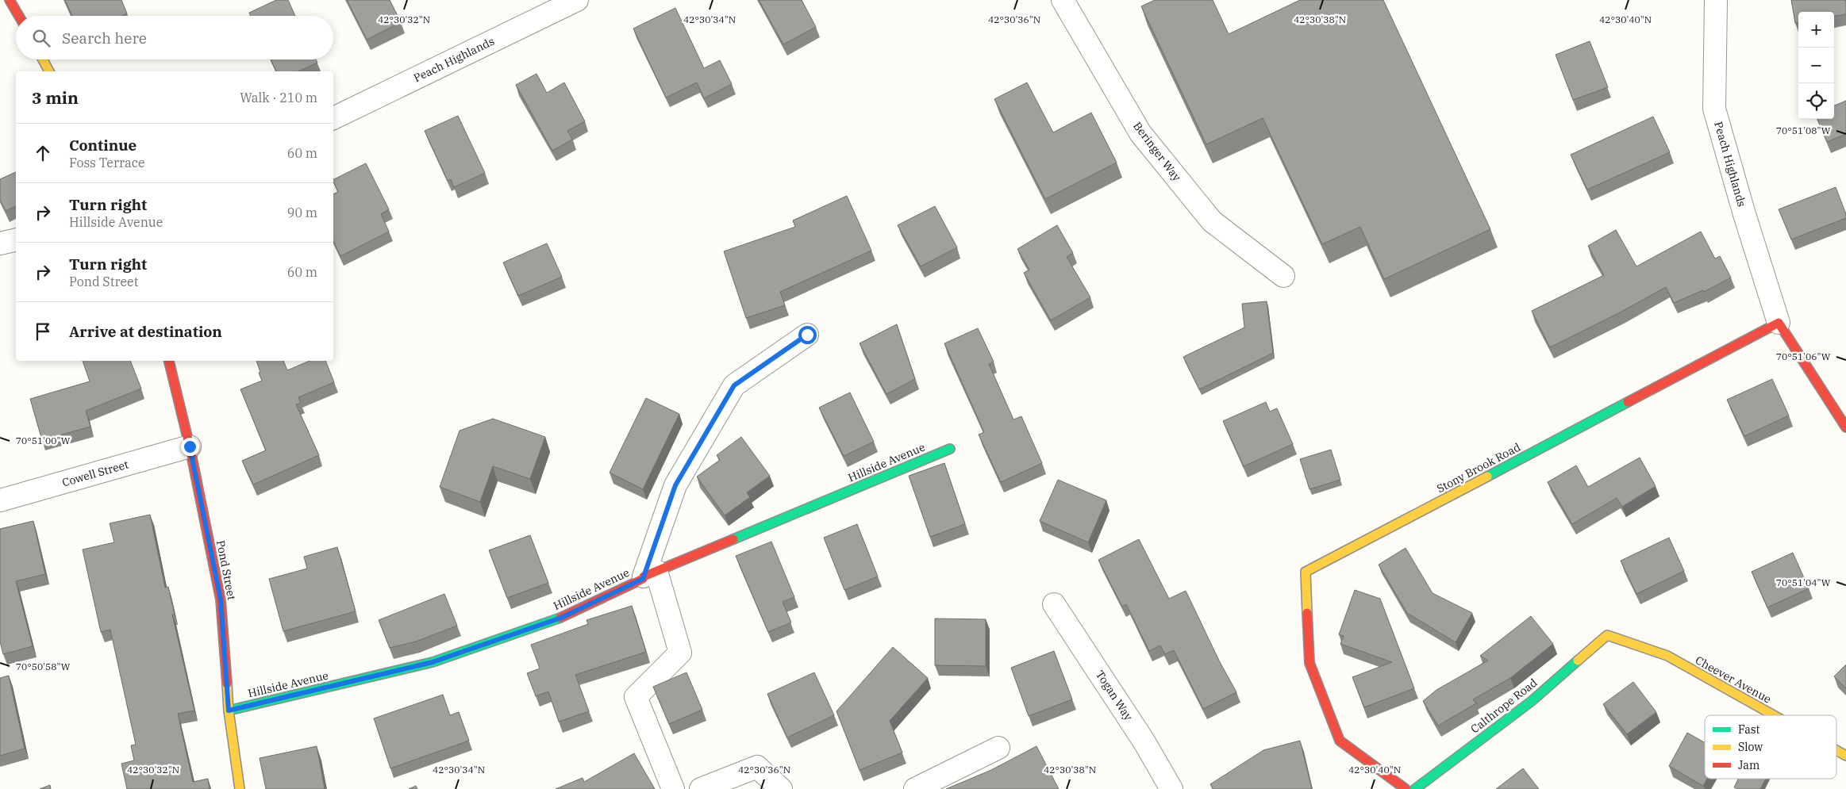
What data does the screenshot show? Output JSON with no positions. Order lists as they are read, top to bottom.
{
  "streets": {
    "street": [
      "Peach Highlands",
      "Beringer Way",
      "Hillside Avenue",
      "Stony Brook Road",
      "Cowell Street",
      "Pond Street",
      "Cheever Avenue",
      "Togan Way",
      "Calthrope Road"
    ]
  },
  "crossings": [
    ["Peach Highlands", "Stony Brook Road"],
    ["Hillside Avenue", "Pond Street"],
    ["Cowell Street", "Pond Street"],
    ["Cheever Avenue", "Calthrope Road"]
  ],
  "legend": ["Fast", "Slow", "Jam"],
  "page": {
    "map_buttons": ["+", "−"],
    "search": "Search here",
    "heading": ["3 min", "Walk · 210 m"],
    "list": [
      ["Continue", "Foss Terrace", "60 m"],
      ["Turn right", "Hillside Avenue", "90 m"],
      ["Turn right", "Pond Street", "60 m"],
      "Arrive at destination"
    ]
  },
  "coordinates": [
    "42°30'32\"N",
    "42°30'34\"N",
    "42°30'36\"N",
    "42°30'38\"N",
    "42°30'40\"N",
    "70°51'08\"W",
    "70°51'06\"W",
    "70°51'00\"W",
    "70°51'04\"W",
    "70°50'58\"W"
  ]
}
